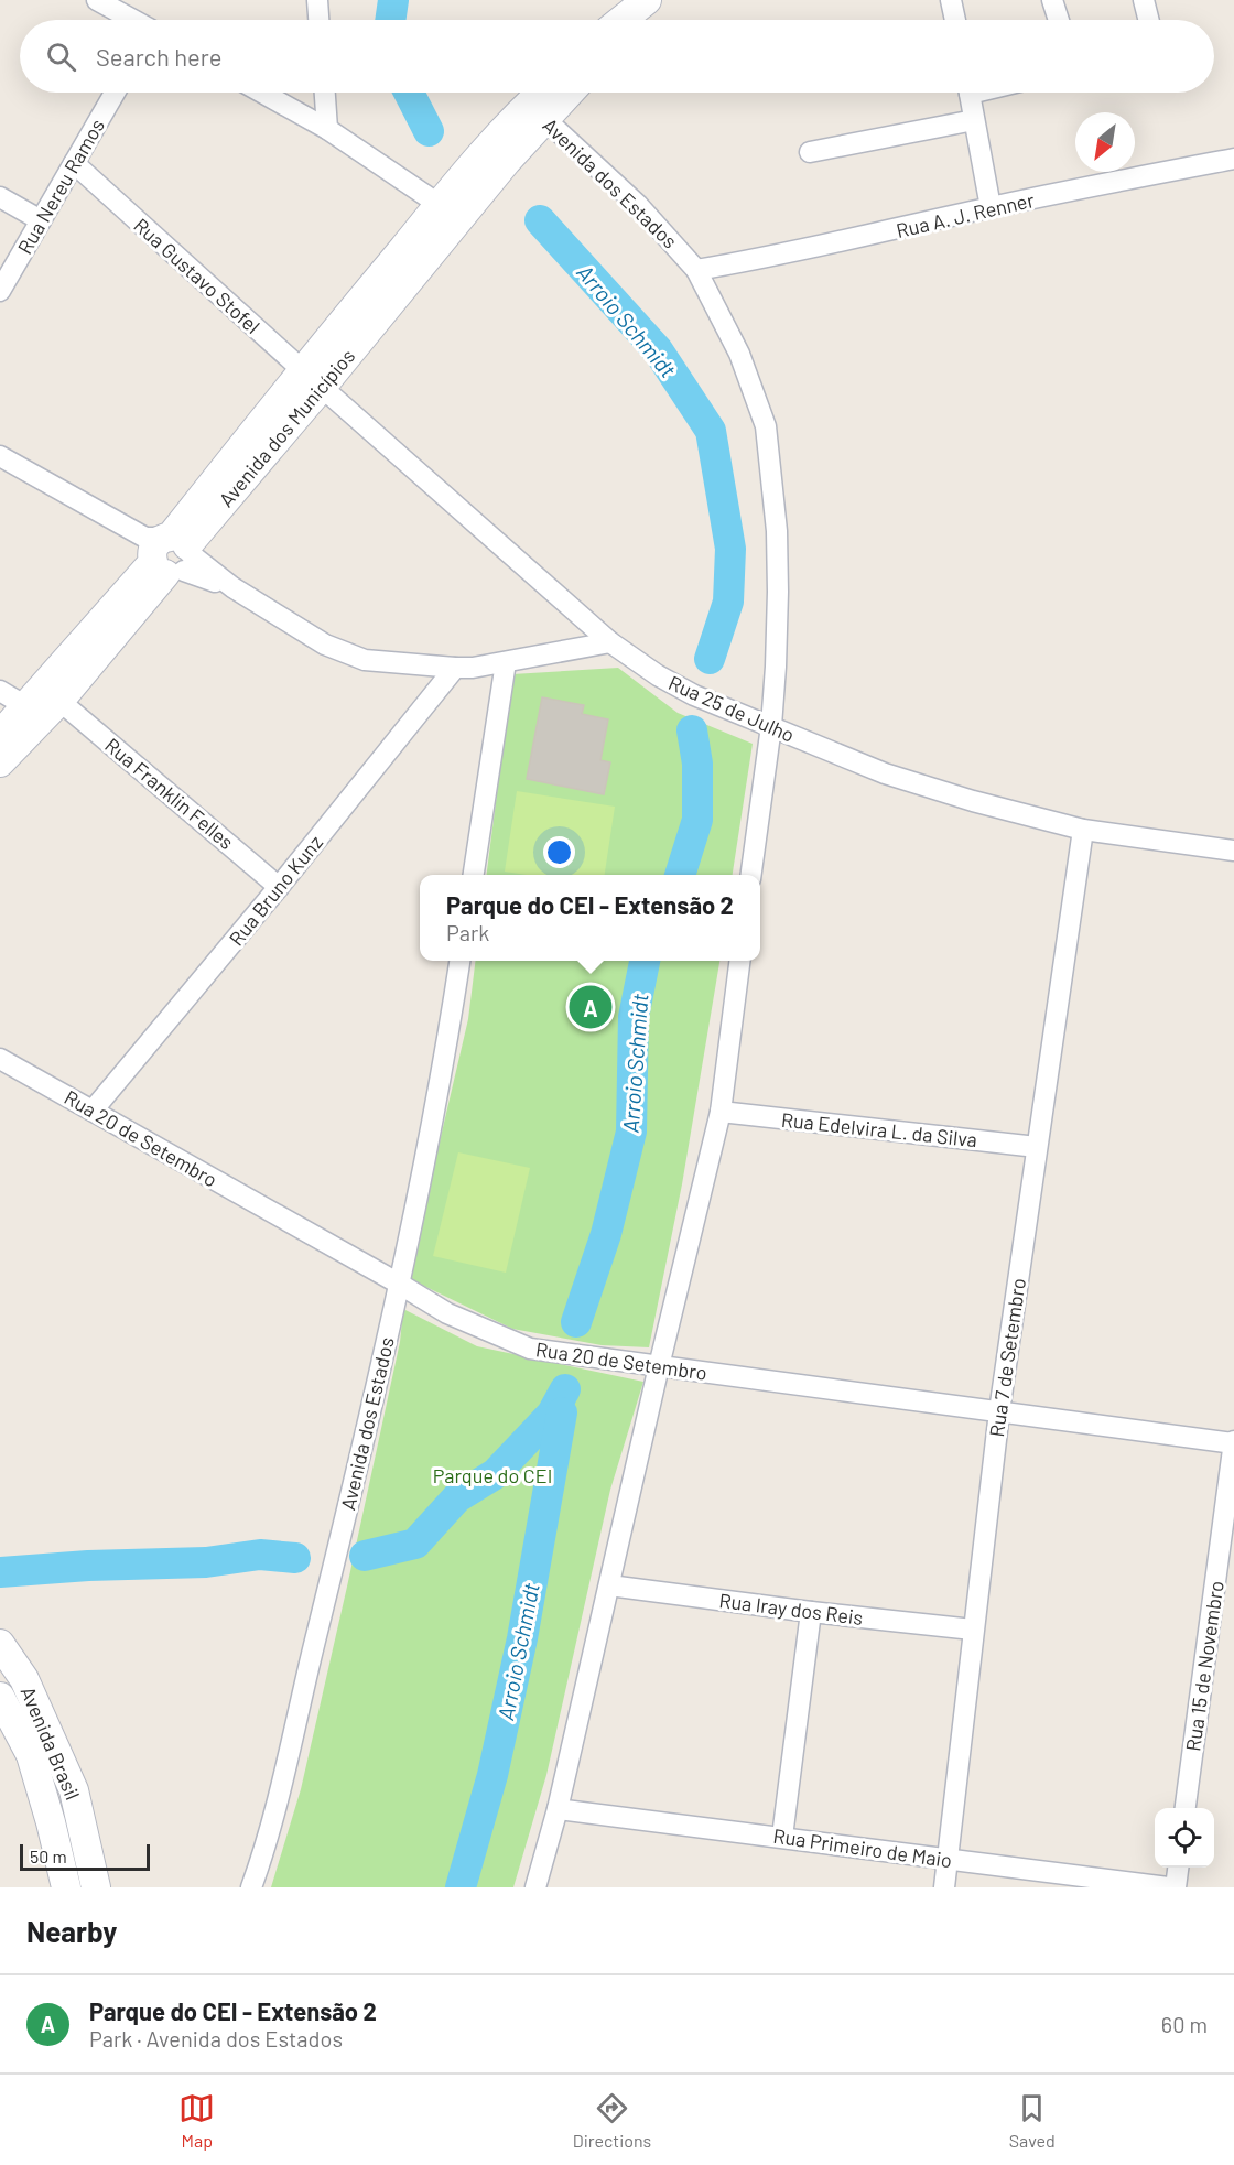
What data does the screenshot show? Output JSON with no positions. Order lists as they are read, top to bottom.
{
  "streets": {
    "main road": ["Avenida dos Municípios", "Avenida Brasil"],
    "street": [
      "Avenida dos Estados",
      "Rua Nereu Ramos",
      "Rua A. J. Renner",
      "Rua Gustavo Stofel",
      "Rua 25 de Julho",
      "Rua Franklin Felles",
      "Rua Bruno Kunz",
      "Rua Edelvira L. da Silva",
      "Rua 20 de Setembro",
      "Rua 7 de Setembro",
      "Rua Iray dos Reis",
      "Rua 15 de Novembro",
      "Rua Primeiro de Maio"
    ]
  },
  "crossings": [
    ["Avenida dos Estados", "Rua A. J. Renner"],
    ["Avenida dos Estados", "Avenida dos Municípios"],
    ["Avenida dos Estados", "Rua 25 de Julho"],
    ["Avenida dos Estados", "Rua 20 de Setembro"],
    ["Rua Nereu Ramos", "Rua Gustavo Stofel"],
    ["Rua Gustavo Stofel", "Avenida dos Municípios"],
    ["Rua Gustavo Stofel", "Rua 25 de Julho"],
    ["Avenida dos Municípios", "Rua 25 de Julho"],
    ["Avenida dos Municípios", "Rua Franklin Felles"],
    ["Rua 25 de Julho", "Rua 7 de Setembro"],
    ["Rua Franklin Felles", "Rua Bruno Kunz"],
    ["Rua Bruno Kunz", "Rua 20 de Setembro"],
    ["Rua Edelvira L. da Silva", "Rua 7 de Setembro"],
    ["Rua 20 de Setembro", "Rua 7 de Setembro"],
    ["Rua 20 de Setembro", "Rua 15 de Novembro"],
    ["Rua 7 de Setembro", "Rua Iray dos Reis"],
    ["Rua 7 de Setembro", "Rua Primeiro de Maio"]
  ],
  "water": ["Arroio Schmidt"],
  "parks": ["Parque do CEI"],
  "scale_bar": "50 m",
  "north": "bottom left",
  "page": {
    "search": "Search here",
    "popup": ["Parque do CEI - Extensão 2", "Park"],
    "pins": "A",
    "scale": "50 m",
    "heading": "Nearby",
    "list": [
      {
        "mark": "A",
        "name": "Parque do CEI - Extensão 2",
        "note": "Park · Avenida dos Estados",
        "value": "60 m"
      }
    ],
    "nav": ["Map", "Directions", "Saved"]
  }
}
